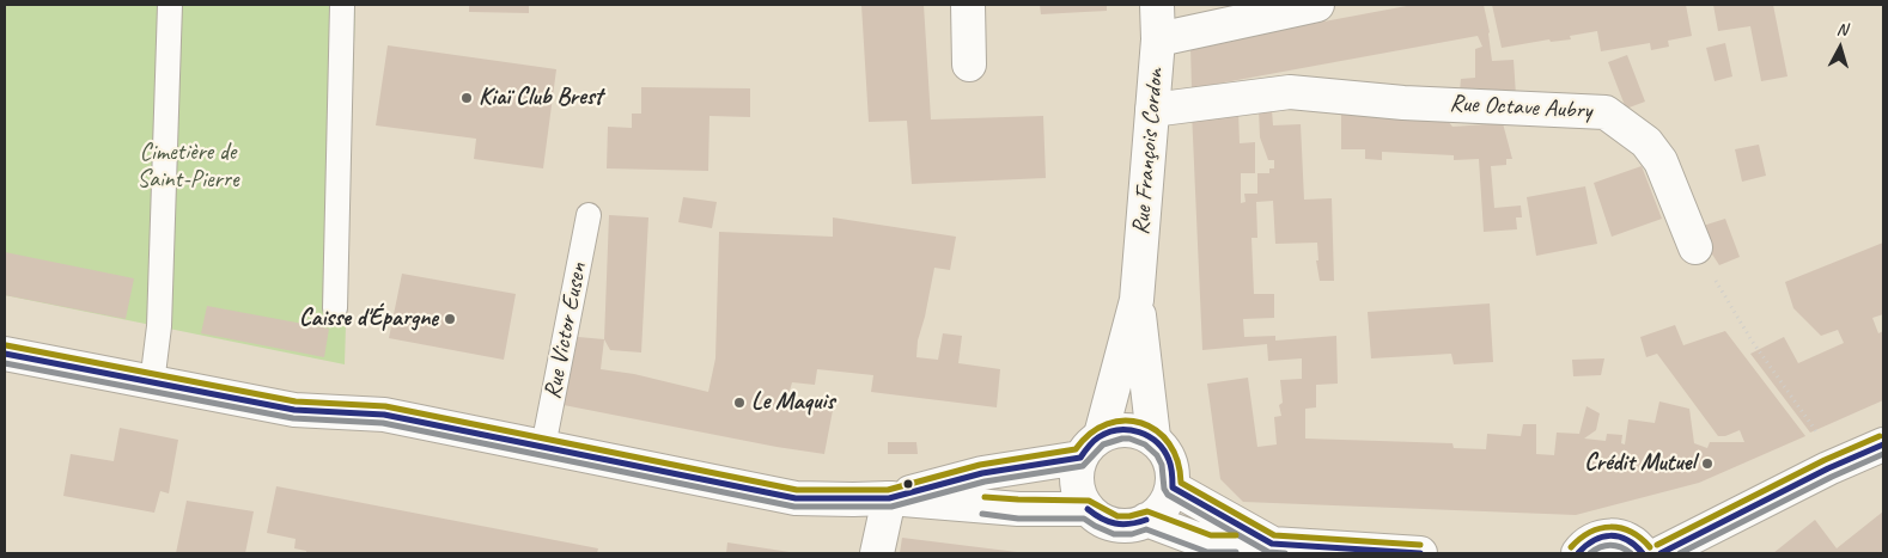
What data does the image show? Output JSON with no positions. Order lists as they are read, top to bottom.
{
  "streets": {
    "main road": ["Rue Octave Aubry", "Rue François Cordon"],
    "lane": ["Rue Victor Eusen"]
  },
  "crossings": [
    ["Rue Octave Aubry", "Rue François Cordon"]
  ],
  "parks": ["Cimetière de Saint-Pierre"],
  "places": [
    "Kiaï Club Brest",
    "Caisse d'Épargne",
    "Le Maquis",
    "Crédit Mutuel"
  ],
  "north": "top"
}
